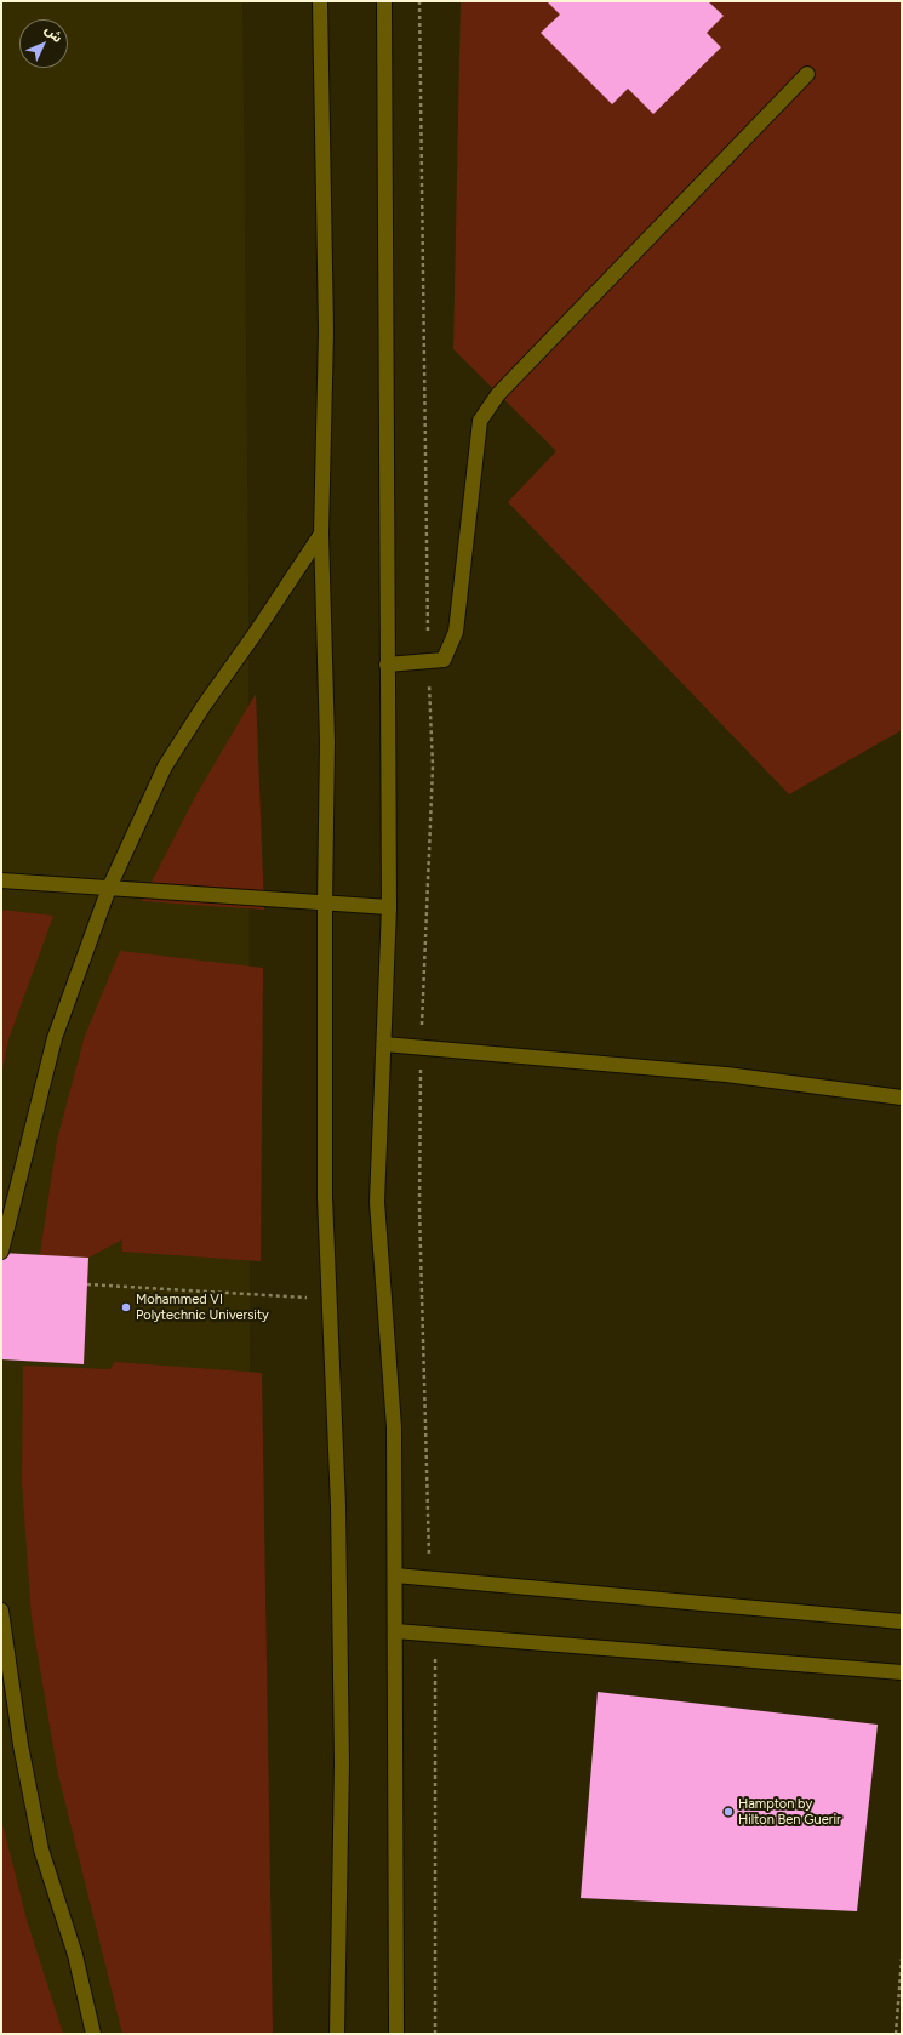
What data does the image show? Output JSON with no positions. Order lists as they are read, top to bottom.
{
  "places": ["Mohammed VI Polytechnic University", "Hampton by Hilton Ben Guerir"],
  "north": "top right"
}
